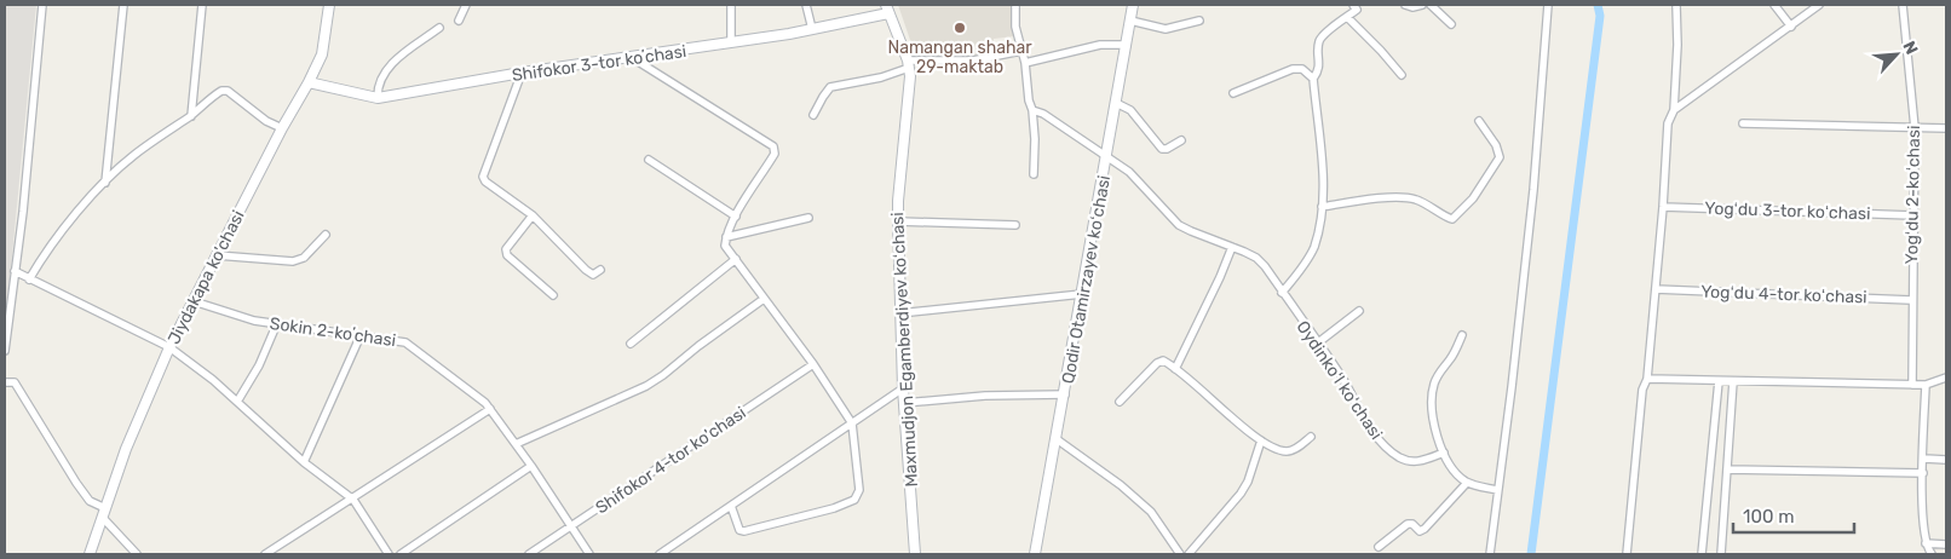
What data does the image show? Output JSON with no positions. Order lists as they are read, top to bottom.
{
  "streets": {
    "street": [
      "Shifokor 3-tor koʼchasi",
      "Yogʻdu 2-koʻchasi",
      "Yogʻdu 3-tor koʻchasi",
      "Jiydakapa ko'chasi",
      "Qodir Otamirzayev koʻchasi",
      "Yogʻdu 4-tor koʻchasi",
      "Sokin 2-koʼchasi",
      "Maxmudjon Egamberdiyev koʻchasi",
      "Oydinkoʻl koʻchasi",
      "Shifokor 4-tor ko'chasi"
    ]
  },
  "crossings": [
    ["Shifokor 3-tor koʼchasi", "Jiydakapa ko'chasi"],
    ["Shifokor 3-tor koʼchasi", "Maxmudjon Egamberdiyev koʻchasi"],
    ["Yogʻdu 2-koʻchasi", "Yogʻdu 3-tor koʻchasi"],
    ["Yogʻdu 2-koʻchasi", "Yogʻdu 4-tor koʻchasi"],
    ["Jiydakapa ko'chasi", "Sokin 2-koʼchasi"],
    ["Qodir Otamirzayev koʻchasi", "Oydinkoʻl koʻchasi"],
    ["Sokin 2-koʼchasi", "Shifokor 4-tor ko'chasi"]
  ],
  "places": ["Namangan shahar 29-maktab"],
  "scale_bar": "100 m",
  "north": "top right"
}
